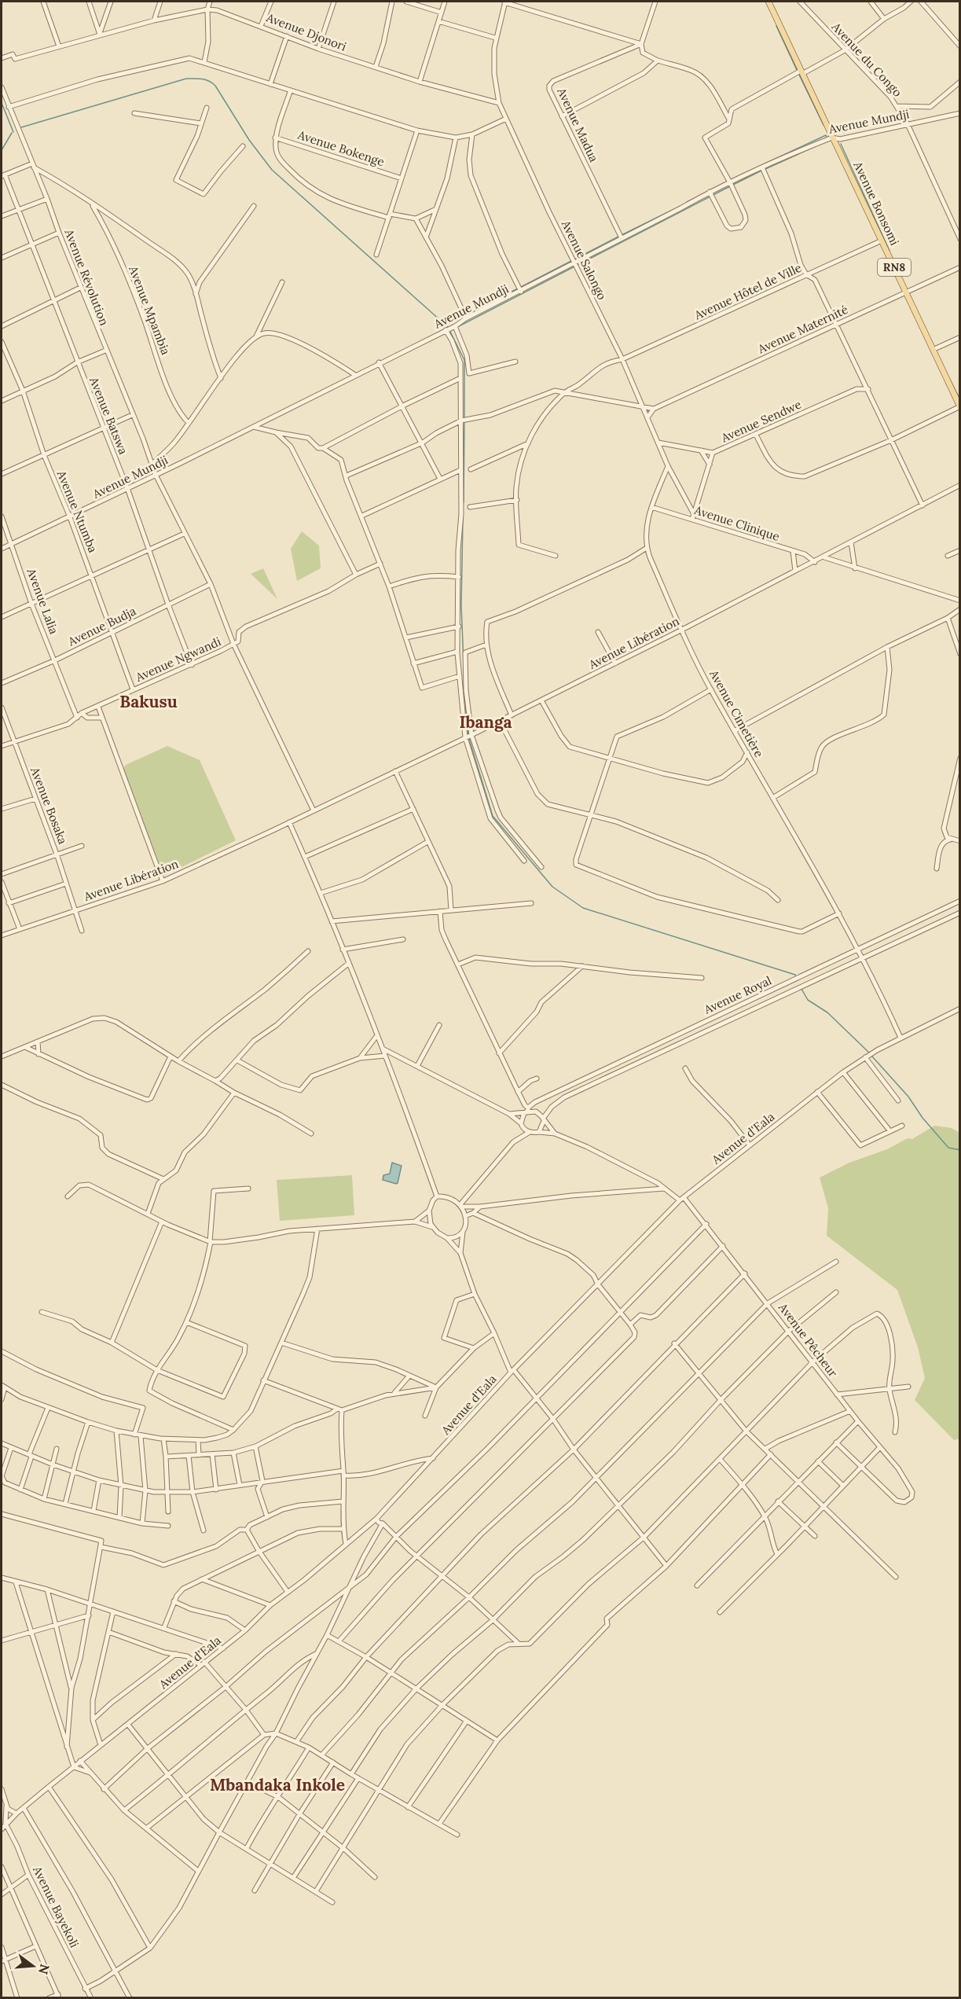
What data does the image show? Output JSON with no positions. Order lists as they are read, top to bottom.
{
  "streets": {
    "main road": ["Avenue Bonsomi", "RN8"],
    "street": [
      "Avenue Djonori",
      "Avenue du Congo",
      "Avenue Mundji",
      "Avenue Madua",
      "Avenue Bokenge",
      "Avenue Salongo",
      "Avenue Révolution",
      "Avenue Hôtel de Ville",
      "Avenue Mpambia",
      "Avenue Maternité",
      "Avenue Batswa",
      "Avenue Sendwe",
      "Avenue Ntumba",
      "Avenue Clinique",
      "Avenue Lalia",
      "Avenue Budja",
      "Avenue Libération",
      "Avenue Ngwandi",
      "Avenue Cimetière",
      "Avenue Bosaka",
      "Avenue Royal",
      "Avenue d'Eala",
      "Avenue Pêcheur",
      "Avenue Bayekoli"
    ]
  },
  "crossings": [
    ["Avenue Djonori", "Avenue Salongo"],
    ["Avenue du Congo", "Avenue Mundji"],
    ["Avenue Mundji", "Avenue Madua"],
    ["Avenue Mundji", "Avenue Bonsomi"],
    ["Avenue Mundji", "Avenue Salongo"],
    ["Avenue Mundji", "RN8"],
    ["Avenue Mundji", "Avenue Révolution"],
    ["Avenue Mundji", "Avenue Batswa"],
    ["Avenue Mundji", "Avenue Ntumba"],
    ["Avenue Mundji", "Avenue Lalia"],
    ["Avenue Bonsomi", "RN8"],
    ["Avenue Bonsomi", "Avenue Hôtel de Ville"],
    ["Avenue Bonsomi", "Avenue Maternité"],
    ["Avenue Salongo", "Avenue Hôtel de Ville"],
    ["Avenue Salongo", "Avenue Sendwe"],
    ["Avenue Salongo", "Avenue Clinique"],
    ["Avenue Salongo", "Avenue Cimetière"],
    ["Avenue Révolution", "Avenue Budja"],
    ["Avenue Révolution", "Avenue Libération"],
    ["Avenue Révolution", "Avenue Ngwandi"],
    ["Avenue Batswa", "Avenue Budja"],
    ["Avenue Batswa", "Avenue Ngwandi"],
    ["Avenue Ntumba", "Avenue Budja"],
    ["Avenue Ntumba", "Avenue Ngwandi"],
    ["Avenue Clinique", "Avenue Libération"],
    ["Avenue Clinique", "Avenue Cimetière"],
    ["Avenue Lalia", "Avenue Budja"],
    ["Avenue Lalia", "Avenue Ngwandi"],
    ["Avenue Libération", "Avenue Cimetière"],
    ["Avenue Libération", "Avenue Bosaka"],
    ["Avenue Ngwandi", "Avenue Bosaka"],
    ["Avenue Cimetière", "Avenue Royal"],
    ["Avenue Cimetière", "Avenue d'Eala"],
    ["Avenue d'Eala", "Avenue Pêcheur"],
    ["Avenue d'Eala", "Avenue Bayekoli"]
  ],
  "districts": ["Bakusu", "Ibanga", "Mbandaka Inkole"],
  "north": "right"
}
